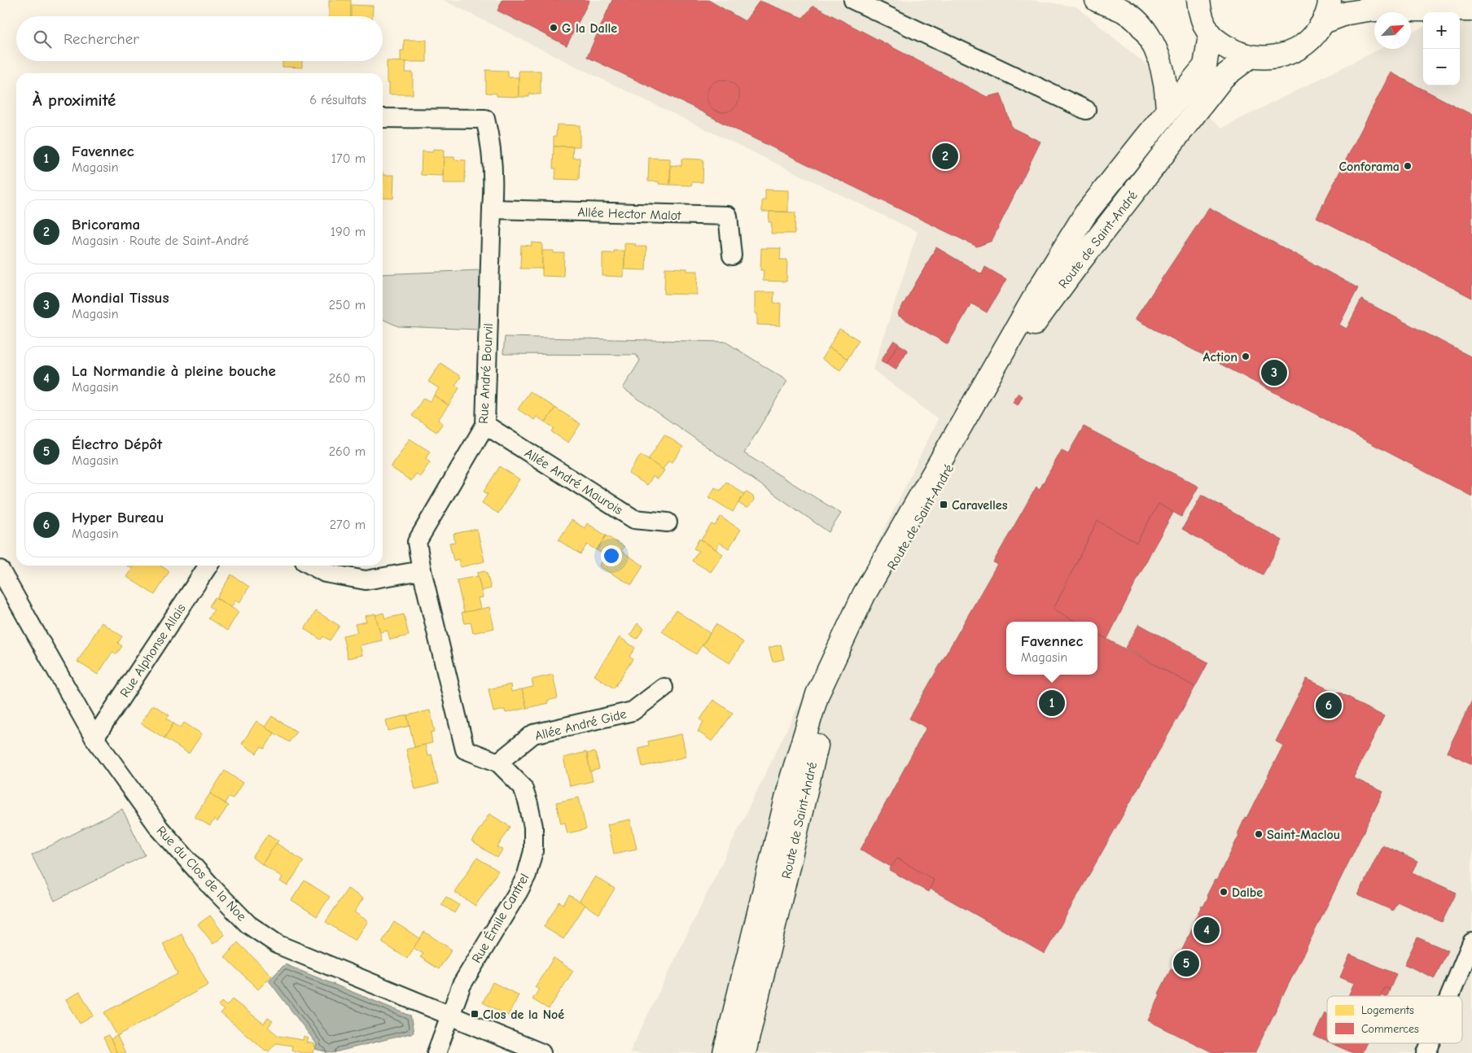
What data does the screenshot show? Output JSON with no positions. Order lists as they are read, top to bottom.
{
  "streets": {
    "main road": ["Route de Saint-André"],
    "street": [
      "Allée Hector Malot",
      "Rue André Bourvil",
      "Allée André Maurois",
      "Rue Alphonse Allais",
      "Allée André Gide",
      "Rue du Clos de la Noe",
      "Rue Émile Cantrel"
    ]
  },
  "crossings": [
    ["Allée Hector Malot", "Rue André Bourvil"],
    ["Rue André Bourvil", "Allée André Maurois"],
    ["Rue André Bourvil", "Allée André Gide"],
    ["Rue André Bourvil", "Rue Émile Cantrel"],
    ["Rue Alphonse Allais", "Rue du Clos de la Noe"],
    ["Allée André Gide", "Rue Émile Cantrel"],
    ["Rue du Clos de la Noe", "Rue Émile Cantrel"]
  ],
  "places": {
    "other": [
      "G la Dalle",
      "Conforama",
      "Action",
      "Saint-Maclou",
      "Dalbe"
    ],
    "transit": ["Caravelles", "Clos de la Noé"]
  },
  "legend": ["Logements", "Commerces"],
  "north": "top right",
  "page": {
    "map_buttons": ["+", "−"],
    "search": "Rechercher",
    "heading": ["À proximité", "6 résultats"],
    "list": [
      {
        "mark": "1",
        "name": "Favennec",
        "note": "Magasin",
        "value": "170 m"
      },
      {
        "mark": "2",
        "name": "Bricorama",
        "note": "Magasin · Route de Saint-André",
        "value": "190 m"
      },
      {
        "mark": "3",
        "name": "Mondial Tissus",
        "note": "Magasin",
        "value": "250 m"
      },
      {
        "mark": "4",
        "name": "La Normandie à pleine bouche",
        "note": "Magasin",
        "value": "260 m"
      },
      {
        "mark": "5",
        "name": "Électro Dépôt",
        "note": "Magasin",
        "value": "260 m"
      },
      {
        "mark": "6",
        "name": "Hyper Bureau",
        "note": "Magasin",
        "value": "270 m"
      }
    ],
    "pins": [
      "2",
      "3",
      "1",
      "6",
      "4",
      "5"
    ],
    "popup": ["Favennec", "Magasin"]
  }
}
